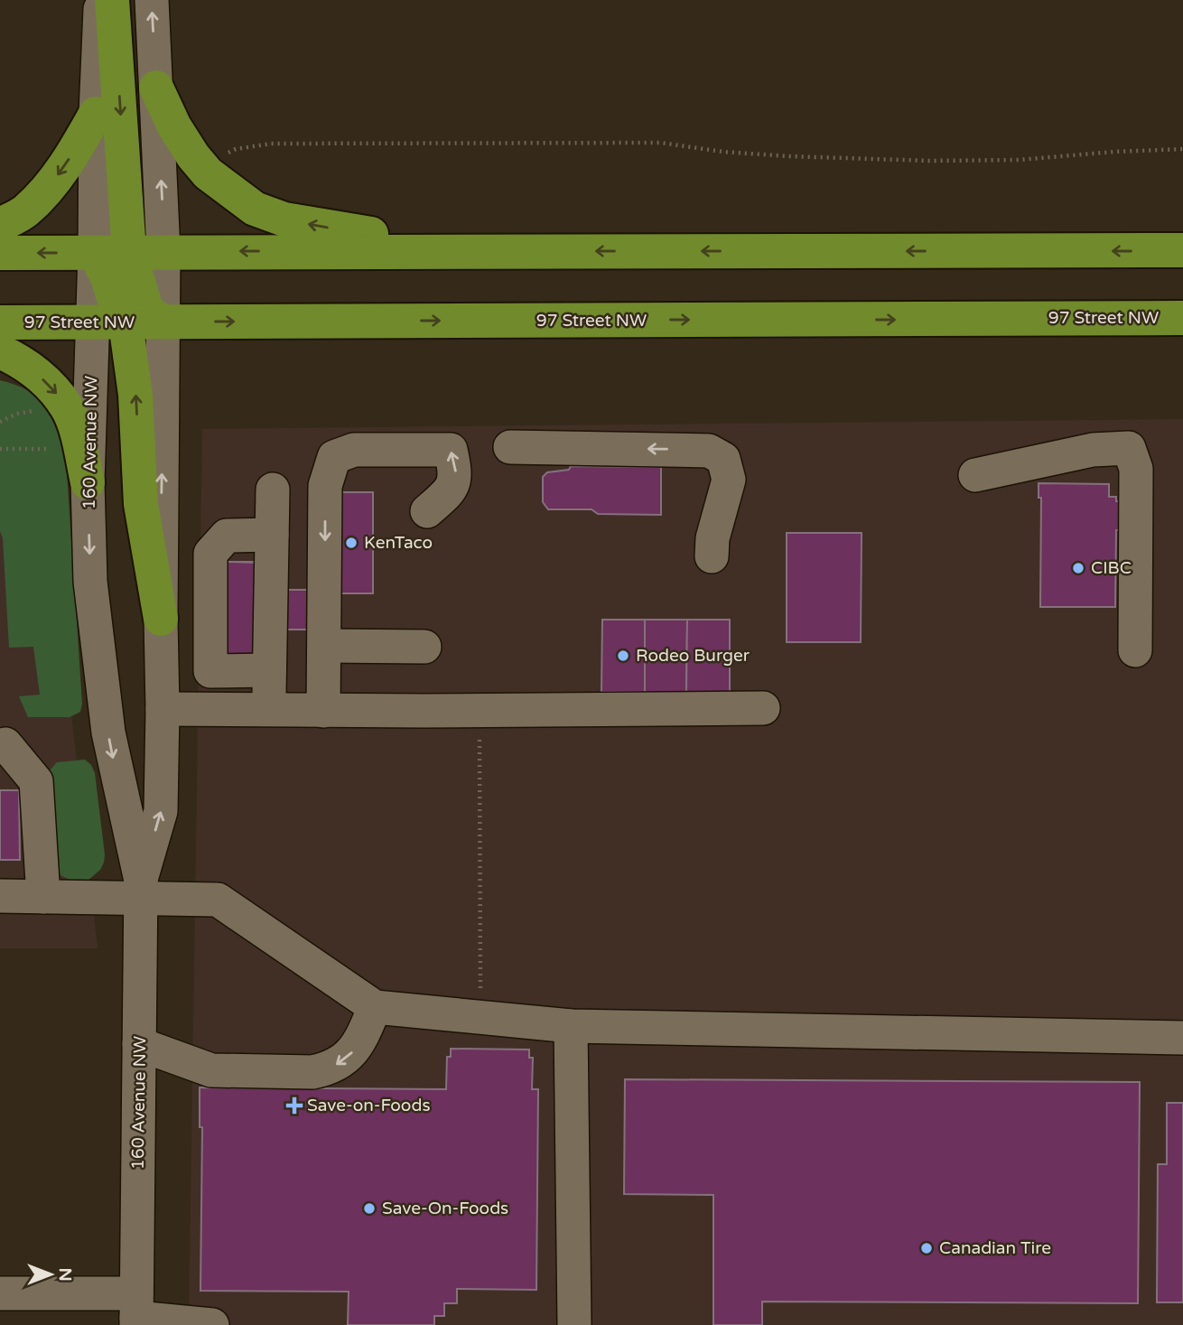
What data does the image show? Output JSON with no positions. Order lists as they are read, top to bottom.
{
  "streets": {
    "main road": ["97 Street NW"],
    "street": ["160 Avenue NW"]
  },
  "crossings": [
    ["97 Street NW", "160 Avenue NW"]
  ],
  "places": {
    "other": [
      "KenTaco",
      "CIBC",
      "Rodeo Burger",
      "Save-On-Foods",
      "Canadian Tire"
    ],
    "health": ["Save-on-Foods"]
  },
  "north": "right"
}
